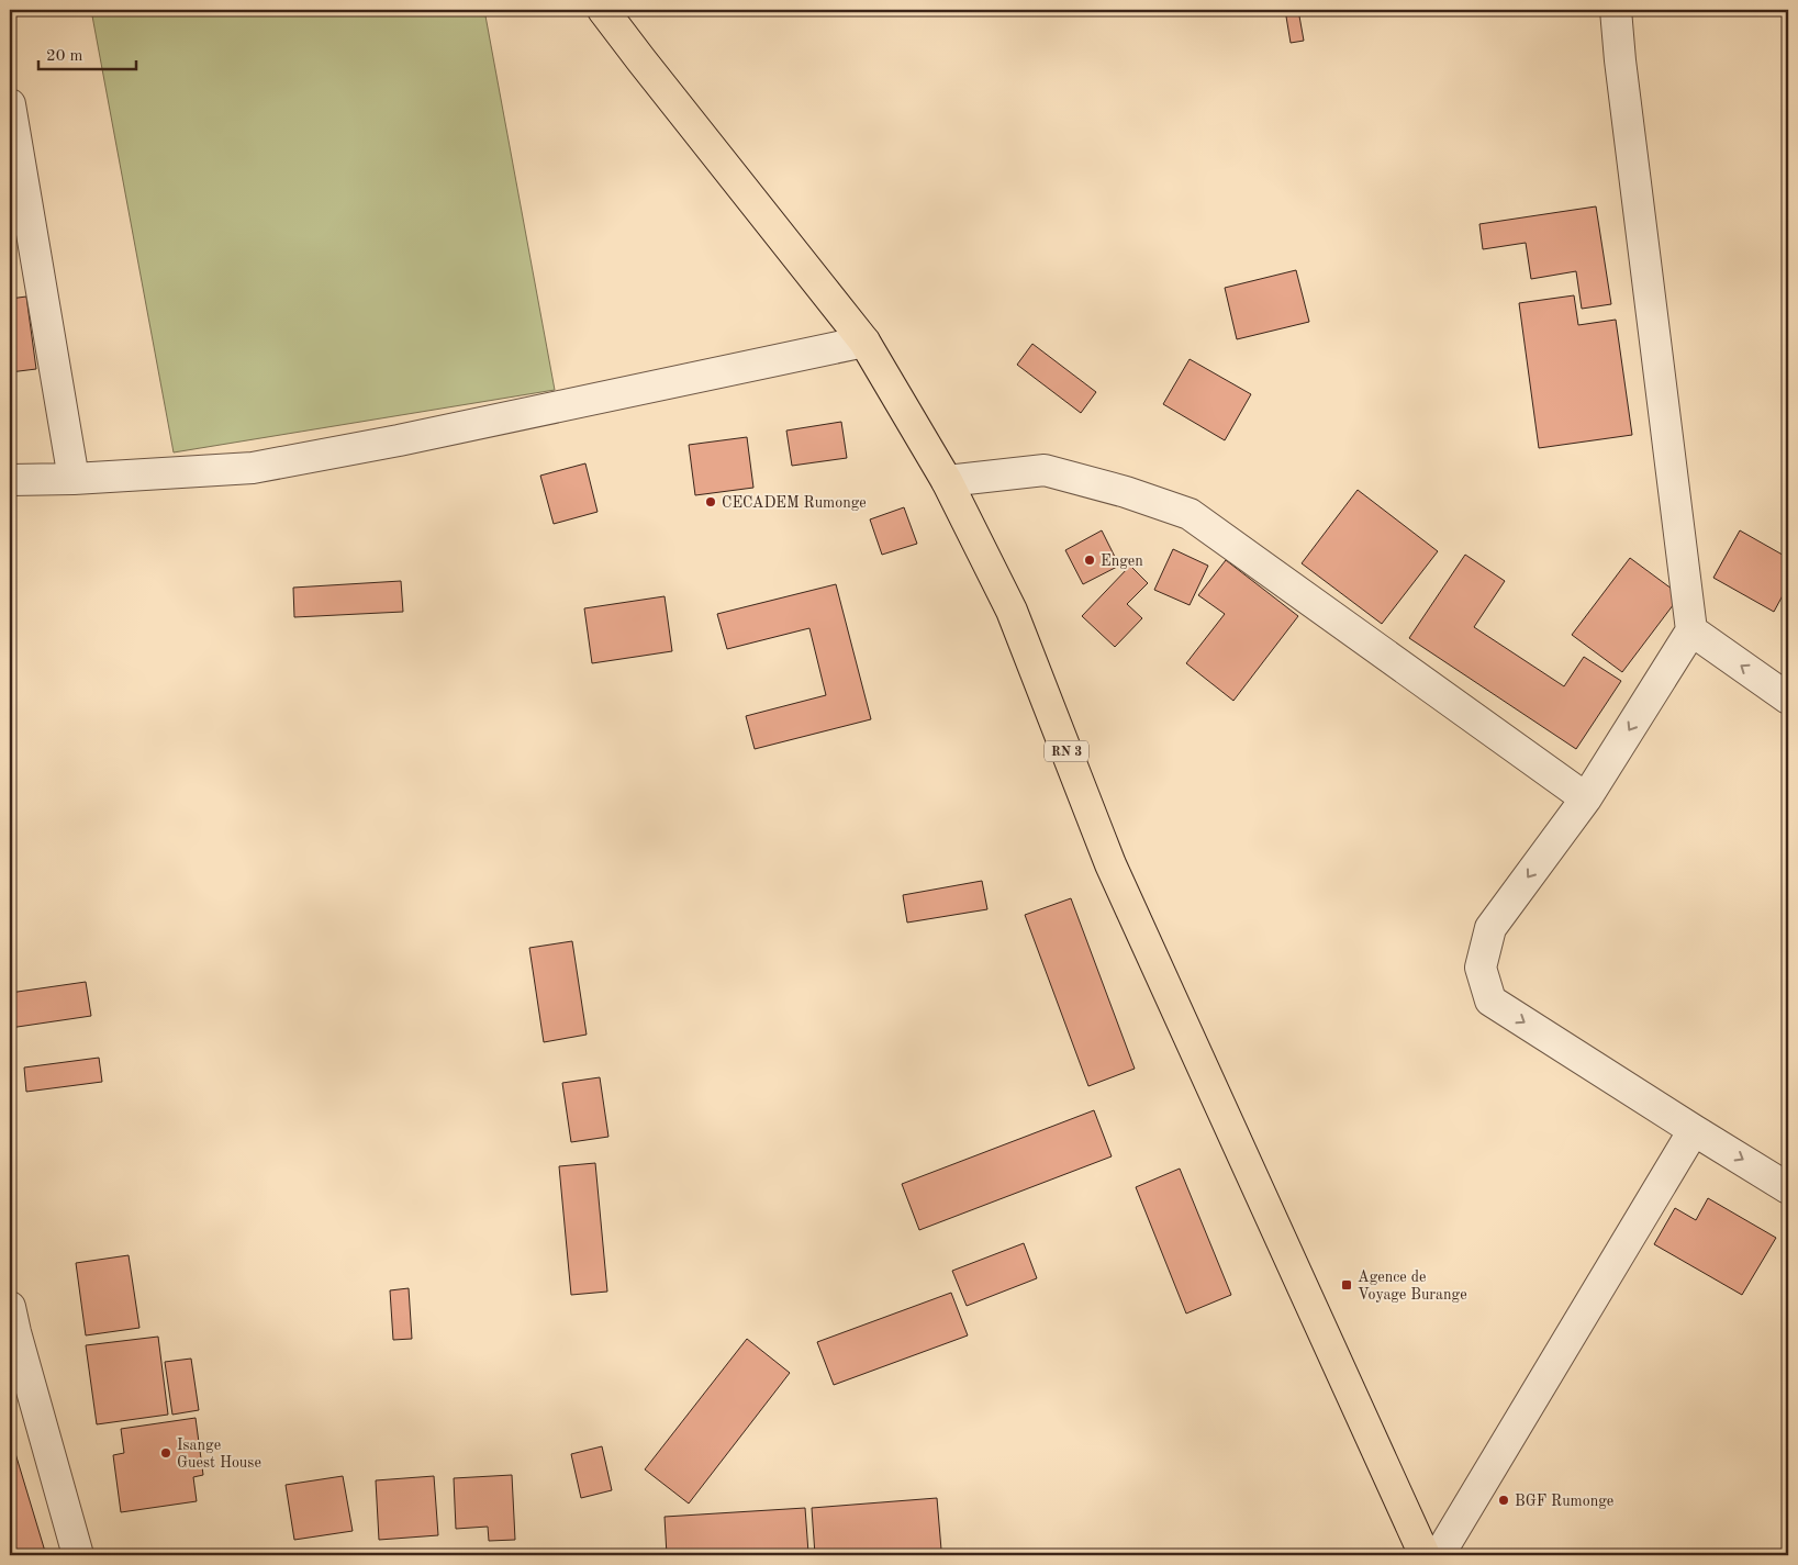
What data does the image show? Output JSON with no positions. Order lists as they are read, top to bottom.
{
  "streets": {
    "highway": ["RN 3"]
  },
  "places": {
    "other": [
      "CECADEM Rumonge",
      "Engen",
      "Isange Guest House",
      "BGF Rumonge"
    ],
    "transit": ["Agence de Voyage Burange"]
  },
  "scale_bar": "20 m"
}
